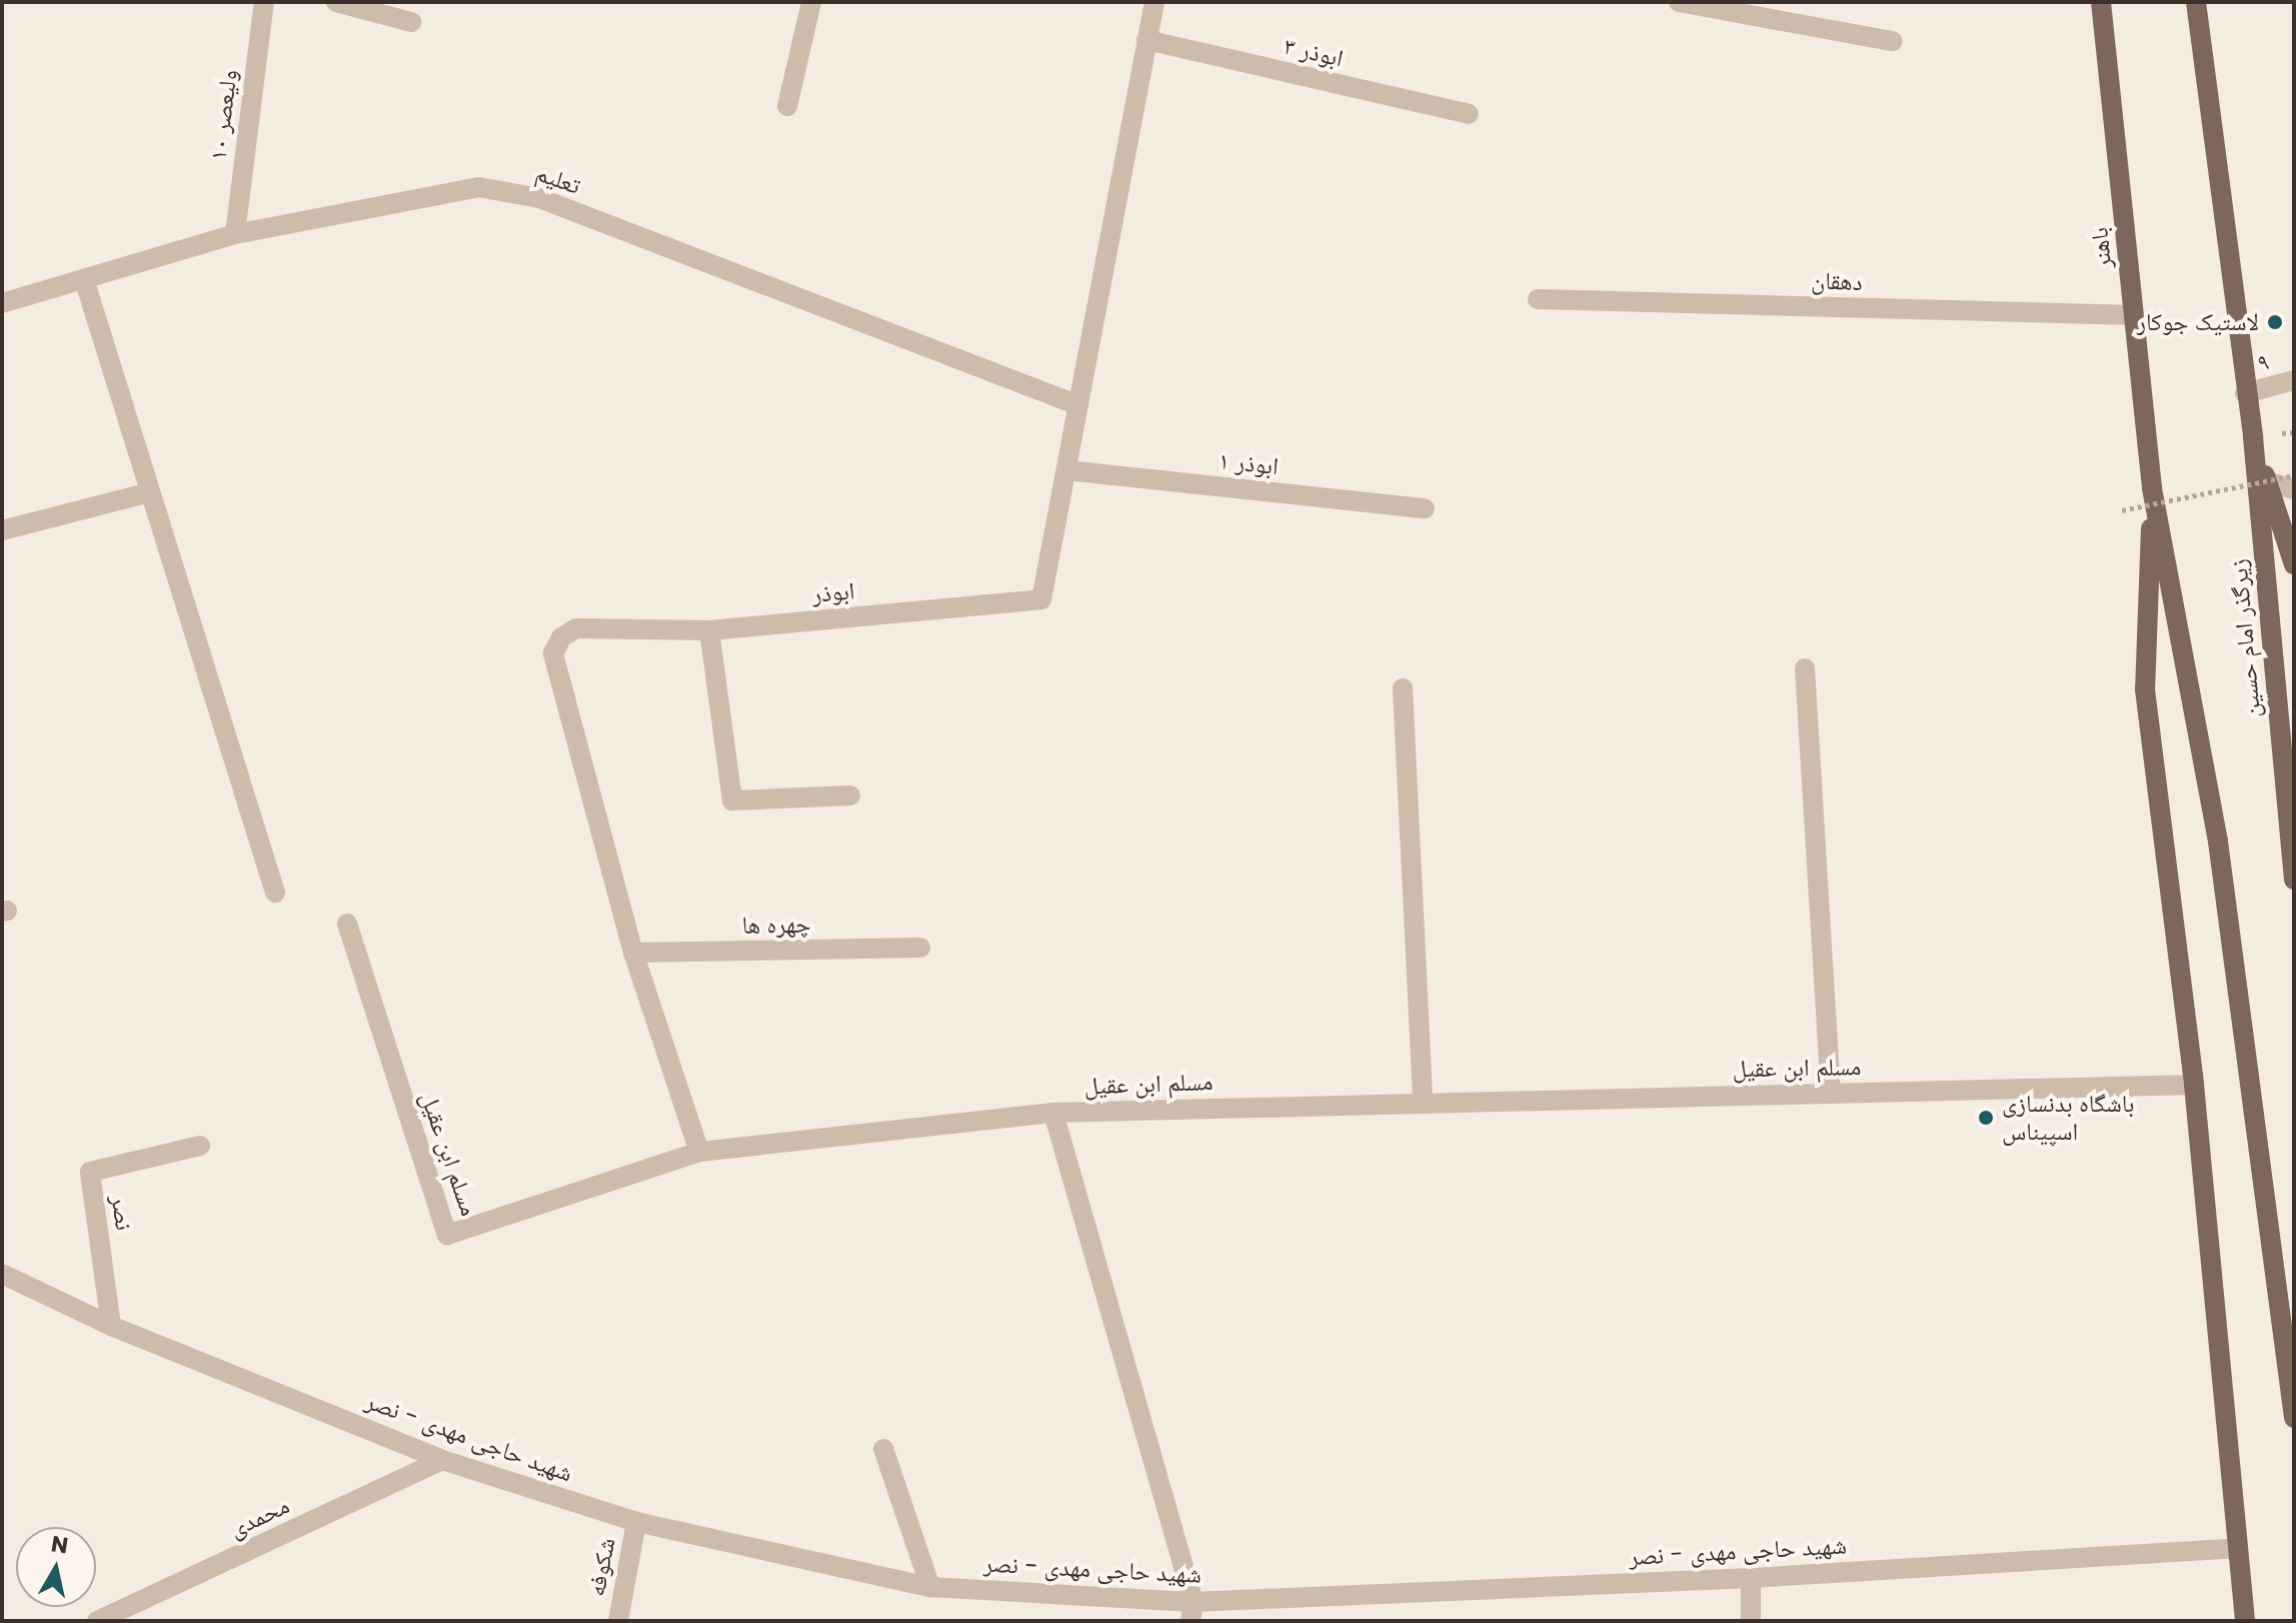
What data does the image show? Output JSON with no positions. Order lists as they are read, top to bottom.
{
  "streets": {
    "main road": ["باهنر", "زیرگذر امام حسین"],
    "street": [
      "ابوذر ۳",
      "۱۰ ولیعصر",
      "تعلیم",
      "دهقان",
      "۹",
      "ابوذر ۱",
      "ابوذر",
      "چهره ها",
      "مسلم ابن عقیل",
      "نصر",
      "شهید حاجی مهدی - نصر",
      "محمدی",
      "شکوفه"
    ]
  },
  "crossings": [
    ["ابوذر ۳", "ابوذر"],
    ["۱۰ ولیعصر", "تعلیم"],
    ["تعلیم", "ابوذر"],
    ["باهنر", "دهقان"],
    ["ابوذر ۱", "ابوذر"],
    ["ابوذر", "چهره ها"],
    ["ابوذر", "مسلم ابن عقیل"],
    ["نصر", "شهید حاجی مهدی - نصر"],
    ["شهید حاجی مهدی - نصر", "محمدی"],
    ["شهید حاجی مهدی - نصر", "شکوفه"]
  ],
  "places": ["لاستیک جوکار", "باشگاه بدنسازی اسپیناس"],
  "north": "top"
}
